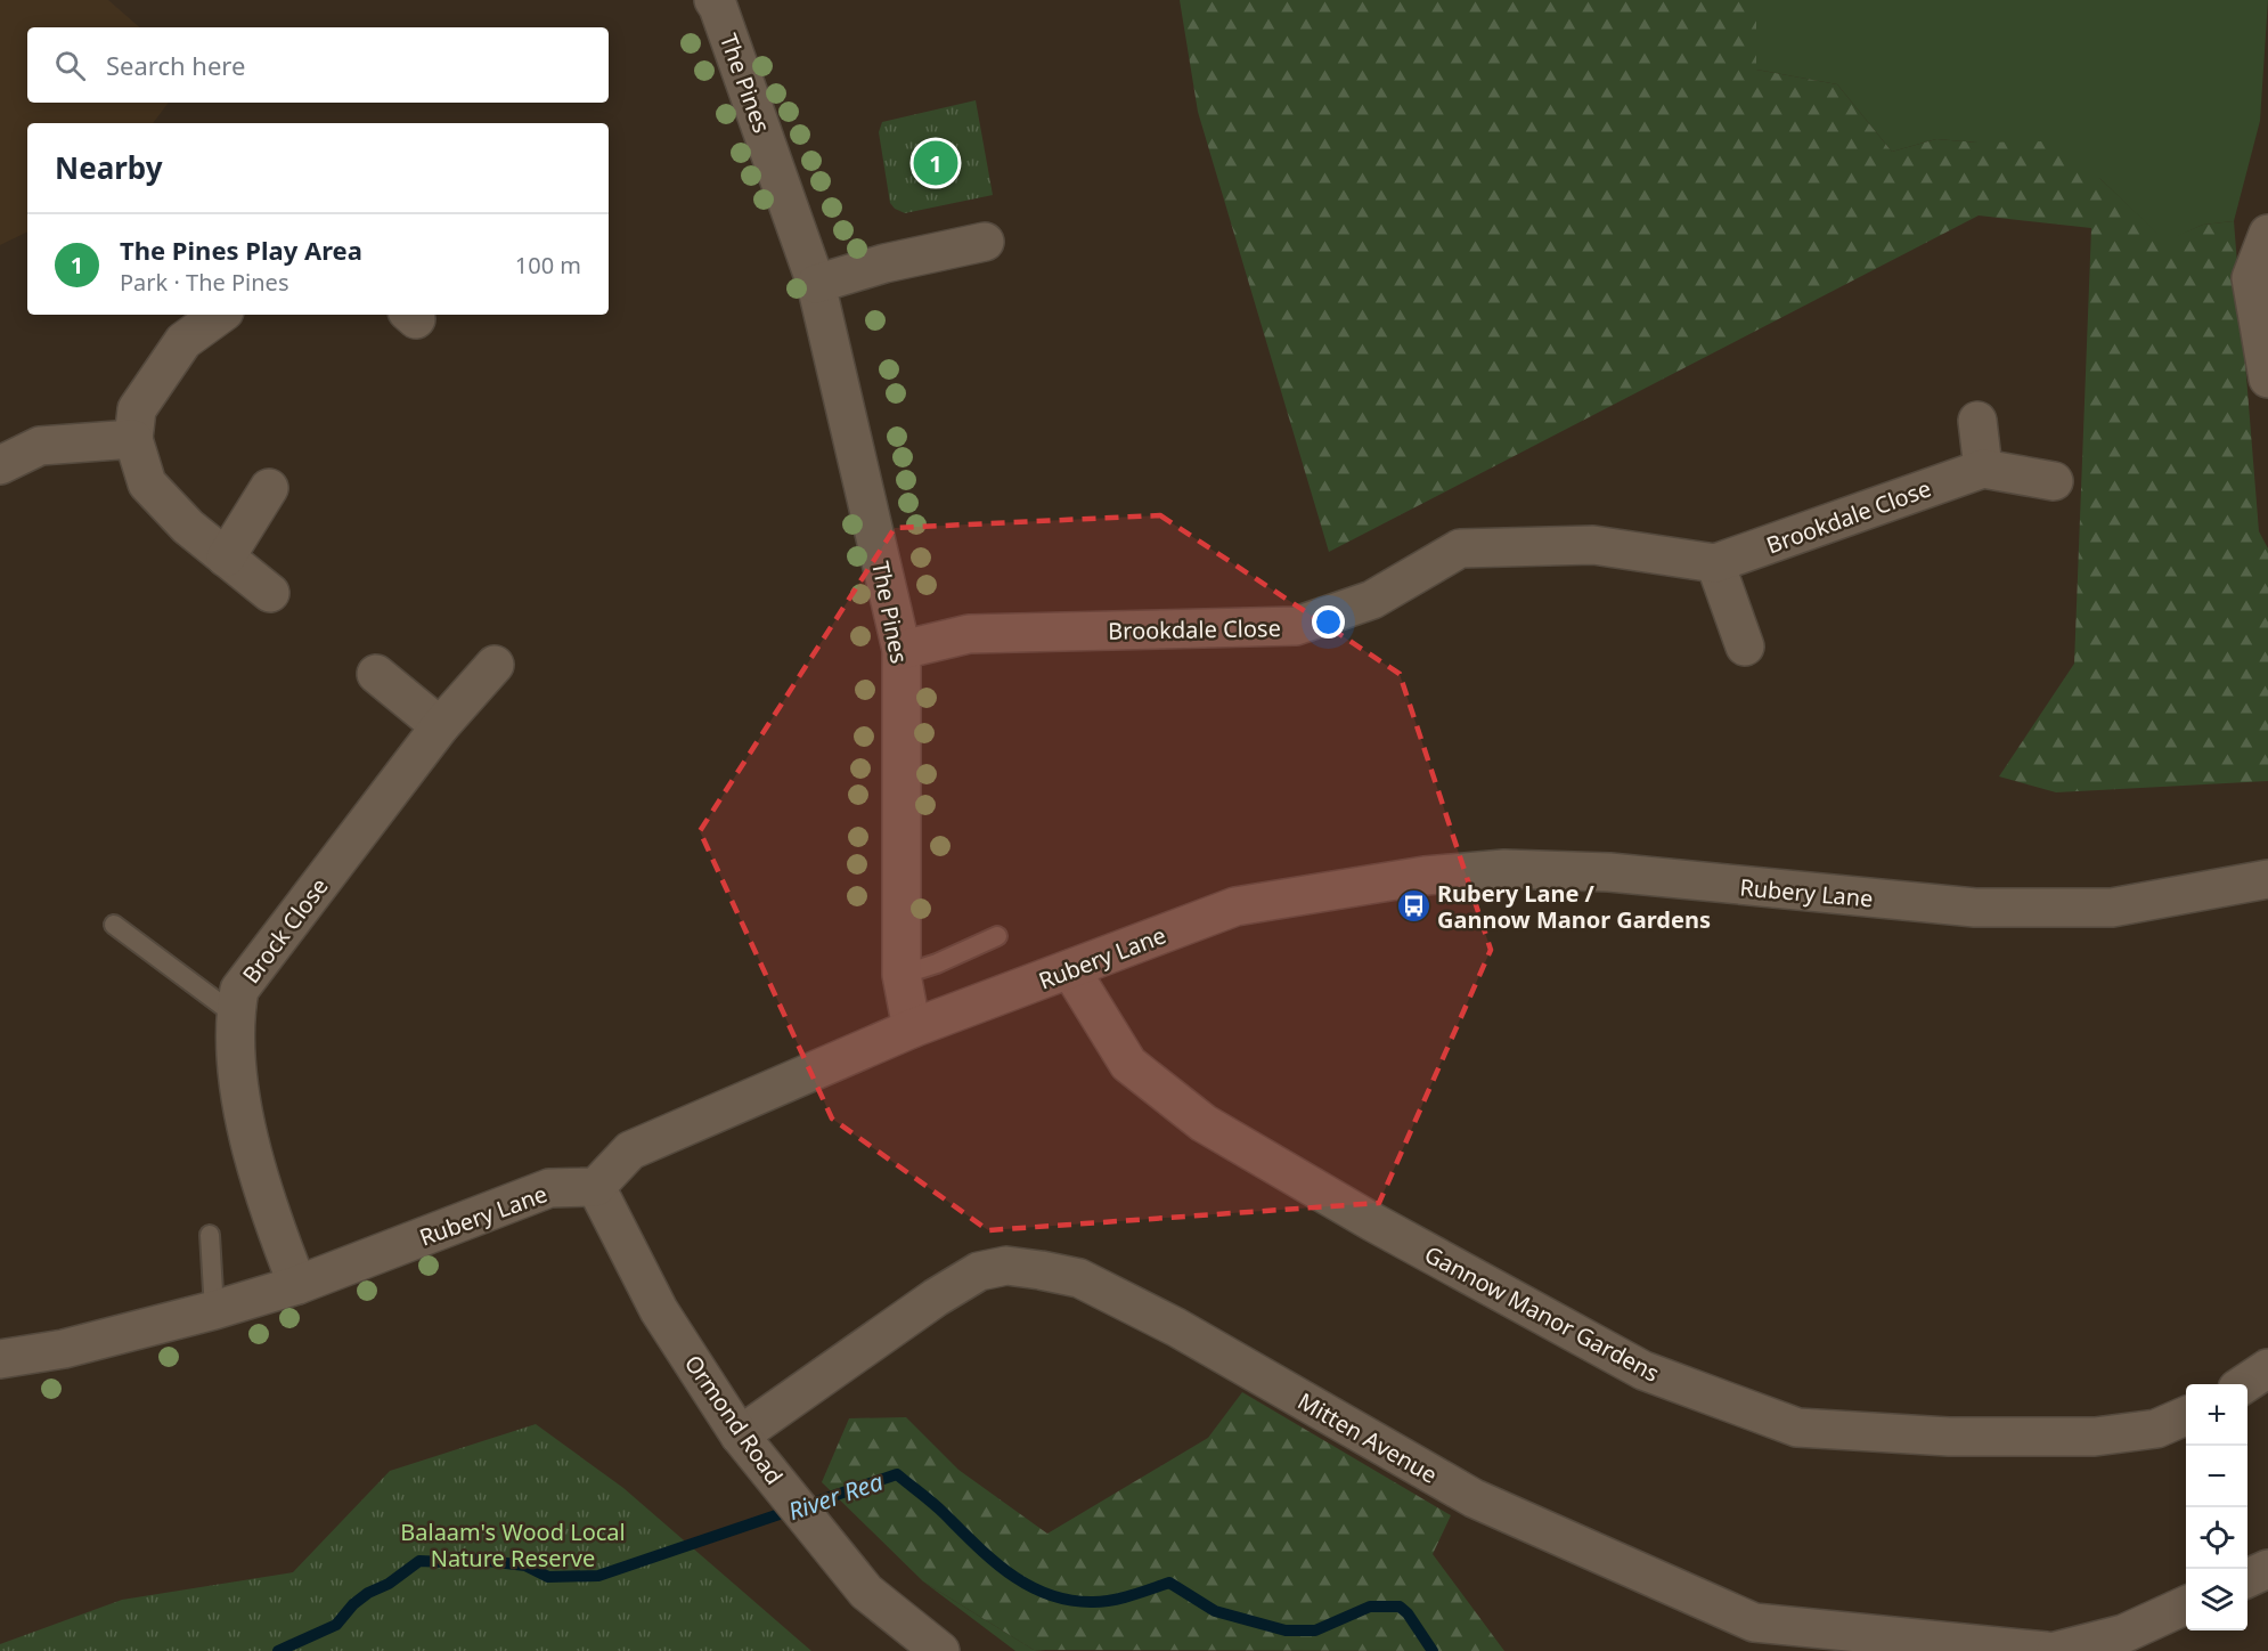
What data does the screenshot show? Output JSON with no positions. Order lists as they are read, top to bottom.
{
  "streets": {
    "street": [
      "The Pines",
      "Brookdale Close",
      "Rubery Lane",
      "Brock Close",
      "Gannow Manor Gardens",
      "Ormond Road",
      "Mitten Avenue"
    ]
  },
  "crossings": [
    ["The Pines", "Brookdale Close"],
    ["The Pines", "Rubery Lane"],
    ["Rubery Lane", "Brock Close"],
    ["Rubery Lane", "Gannow Manor Gardens"],
    ["Rubery Lane", "Ormond Road"],
    ["Ormond Road", "Mitten Avenue"]
  ],
  "water": ["River Rea"],
  "parks": ["Balaam's Wood Local Nature Reserve"],
  "places": {
    "bus stop": ["Rubery Lane / Gannow Manor Gardens"]
  },
  "page": {
    "search": "Search here",
    "heading": "Nearby",
    "pins": "1",
    "list": [
      {
        "mark": "1",
        "name": "The Pines Play Area",
        "note": "Park · The Pines",
        "value": "100 m"
      }
    ],
    "map_buttons": ["+", "−"]
  }
}
